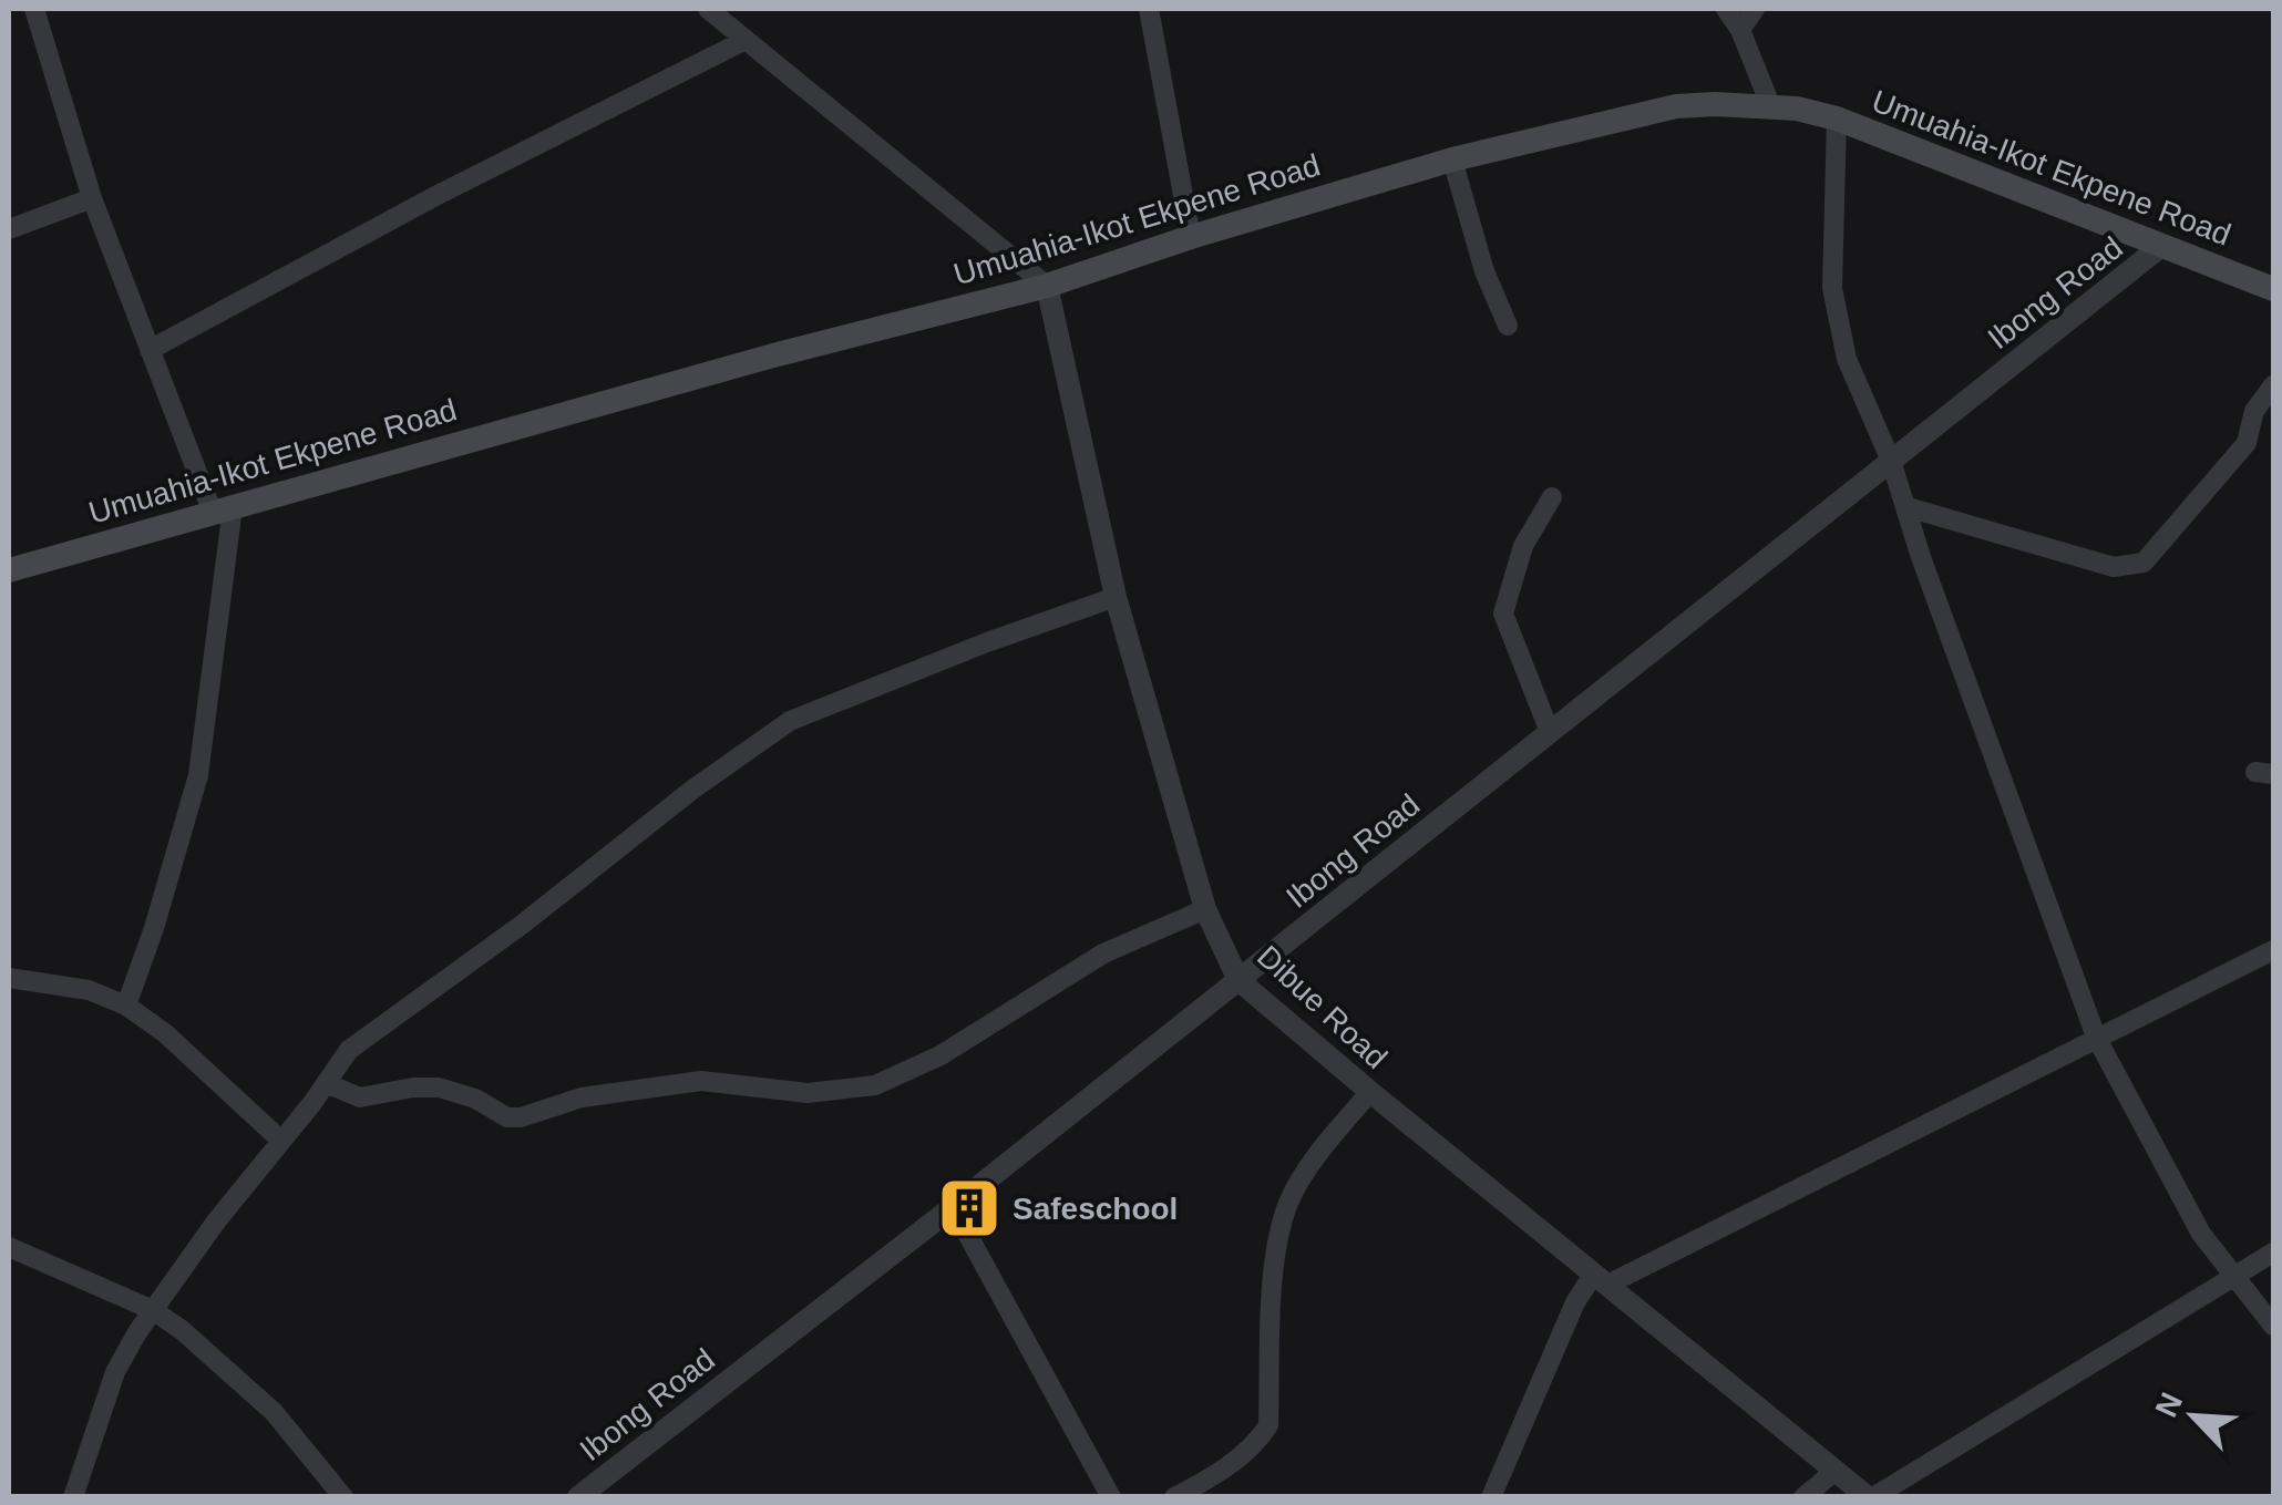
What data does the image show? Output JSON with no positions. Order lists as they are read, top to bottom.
{
  "streets": {
    "main road": ["Umuahia-Ikot Ekpene Road"],
    "street": ["Ibong Road", "Dibue Road"]
  },
  "crossings": [
    ["Umuahia-Ikot Ekpene Road", "Ibong Road"],
    ["Umuahia-Ikot Ekpene Road", "Dibue Road"],
    ["Ibong Road", "Dibue Road"]
  ],
  "places": {
    "building": ["Safeschool"]
  },
  "north": "top left"
}
